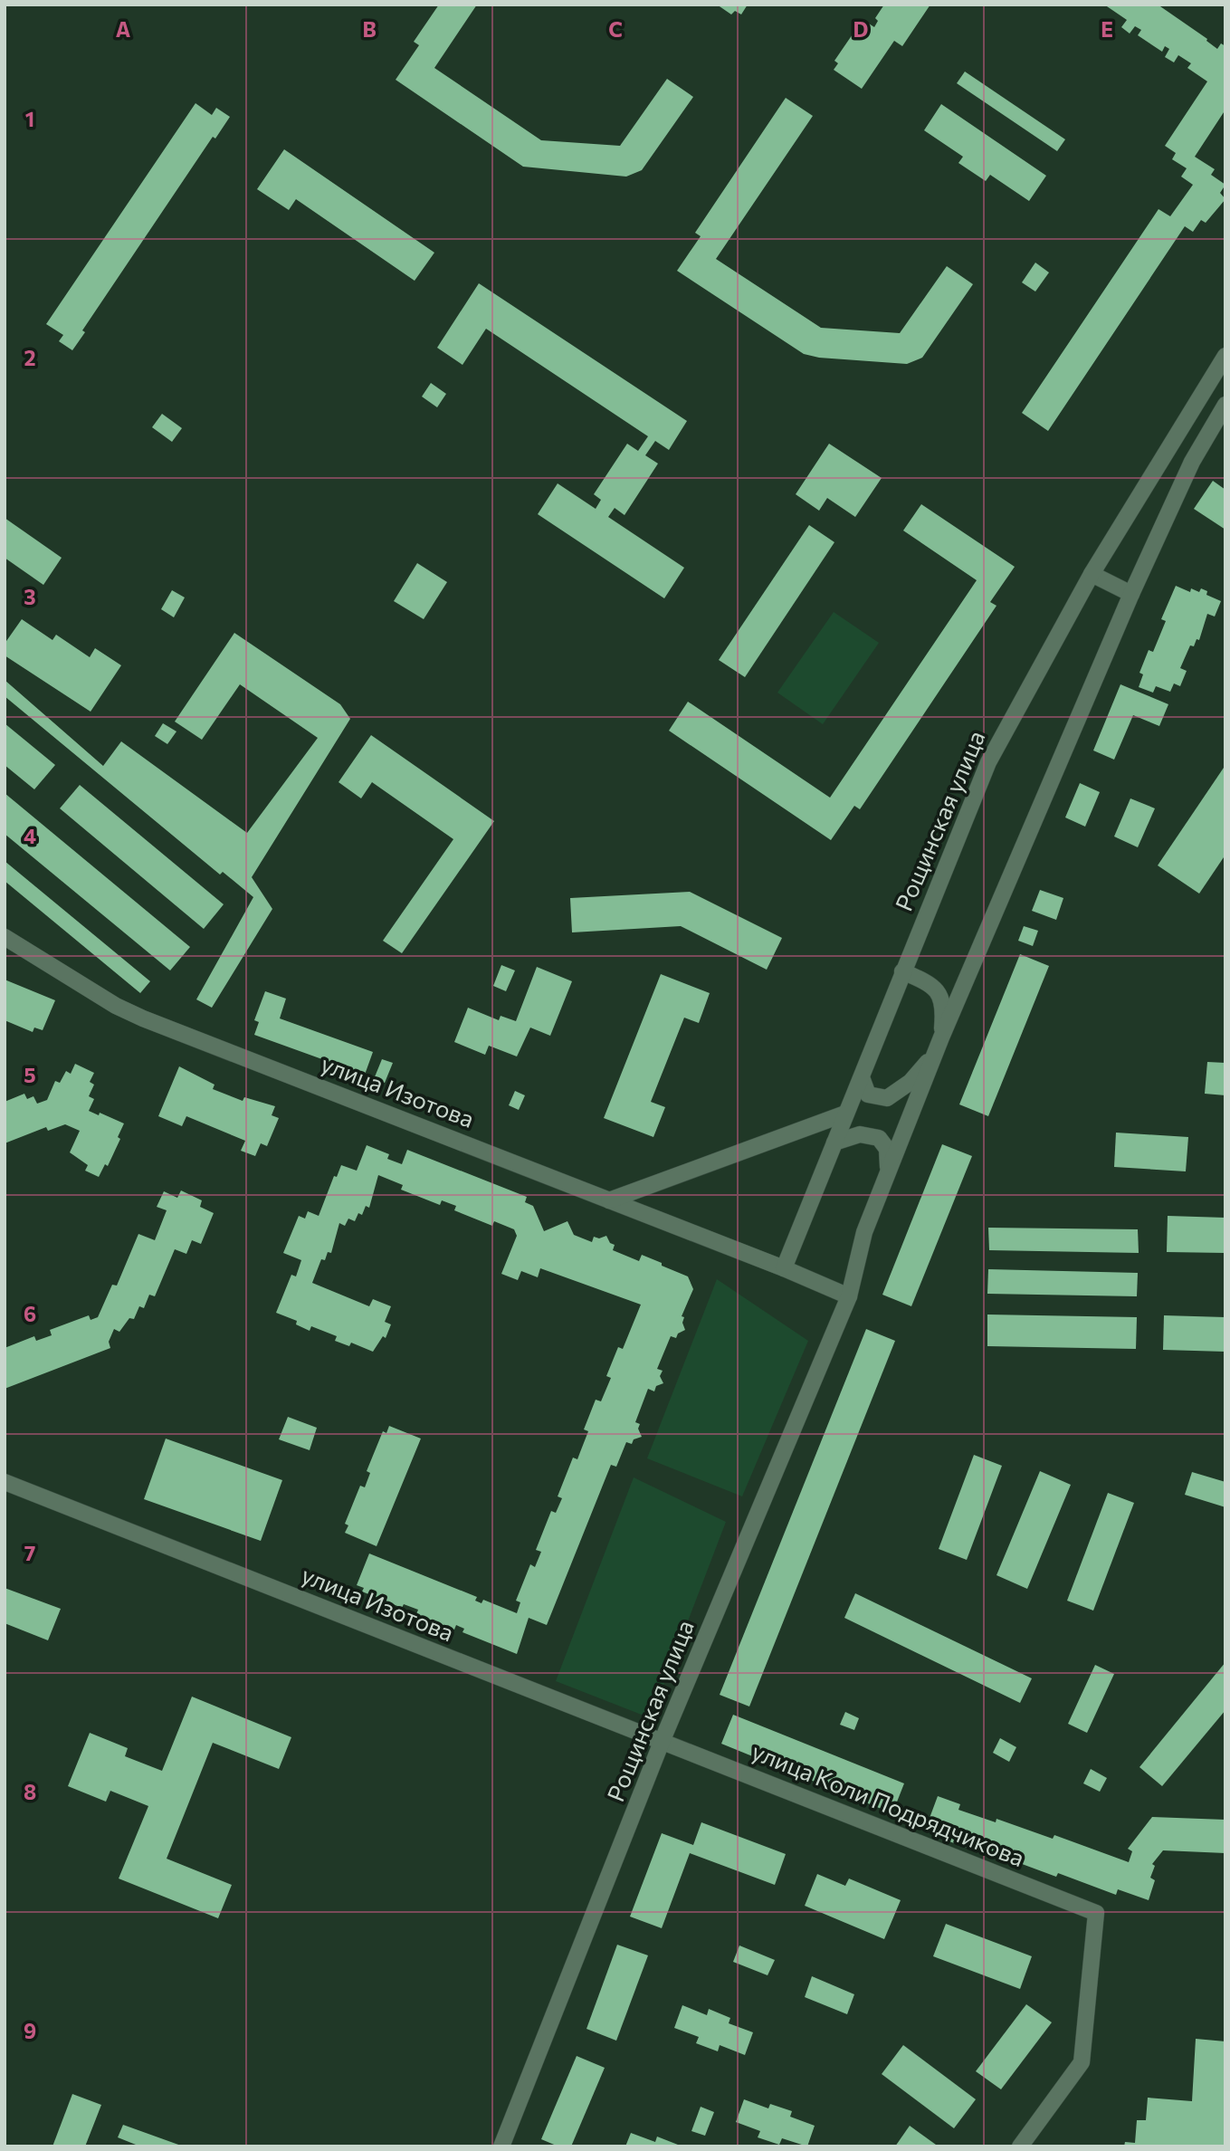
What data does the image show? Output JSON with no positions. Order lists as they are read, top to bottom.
{
  "streets": {
    "street": ["Рощинская улица", "улица Изотова", "улица Коли Подрядчикова"]
  },
  "crossings": [
    ["Рощинская улица", "улица Изотова"],
    ["Рощинская улица", "улица Коли Подрядчикова"],
    ["улица Изотова", "улица Коли Подрядчикова"]
  ],
  "grid": {
    "columns": [
      "A",
      "B",
      "C",
      "D",
      "E"
    ],
    "rows": [
      "1",
      "2",
      "3",
      "4",
      "5",
      "6",
      "7",
      "8",
      "9"
    ]
  }
}
